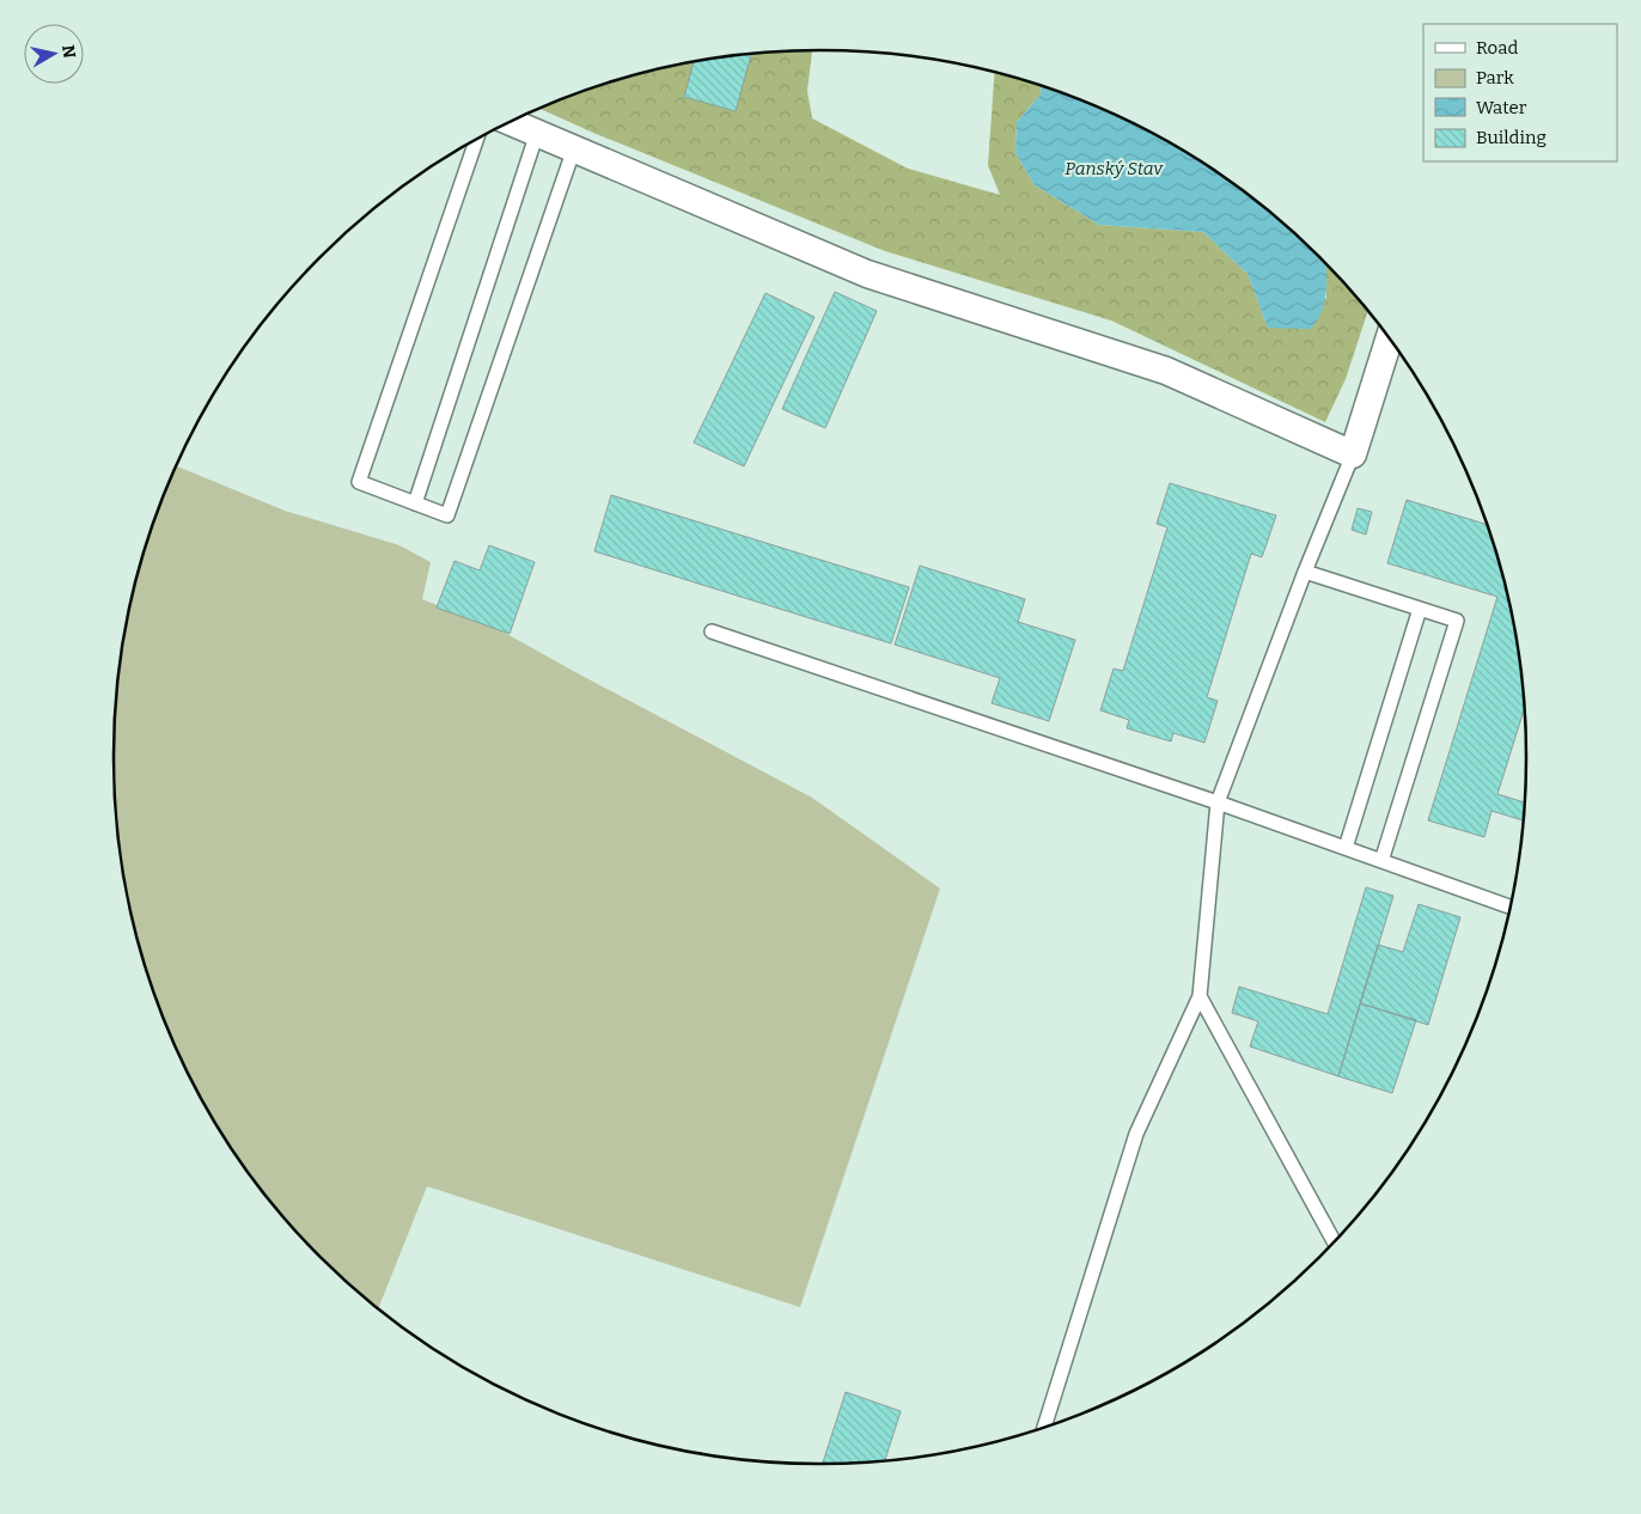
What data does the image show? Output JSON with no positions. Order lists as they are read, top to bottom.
{
  "water": ["Panský Stav"],
  "legend": [
    "Road",
    "Park",
    "Water",
    "Building"
  ],
  "north": "right"
}
